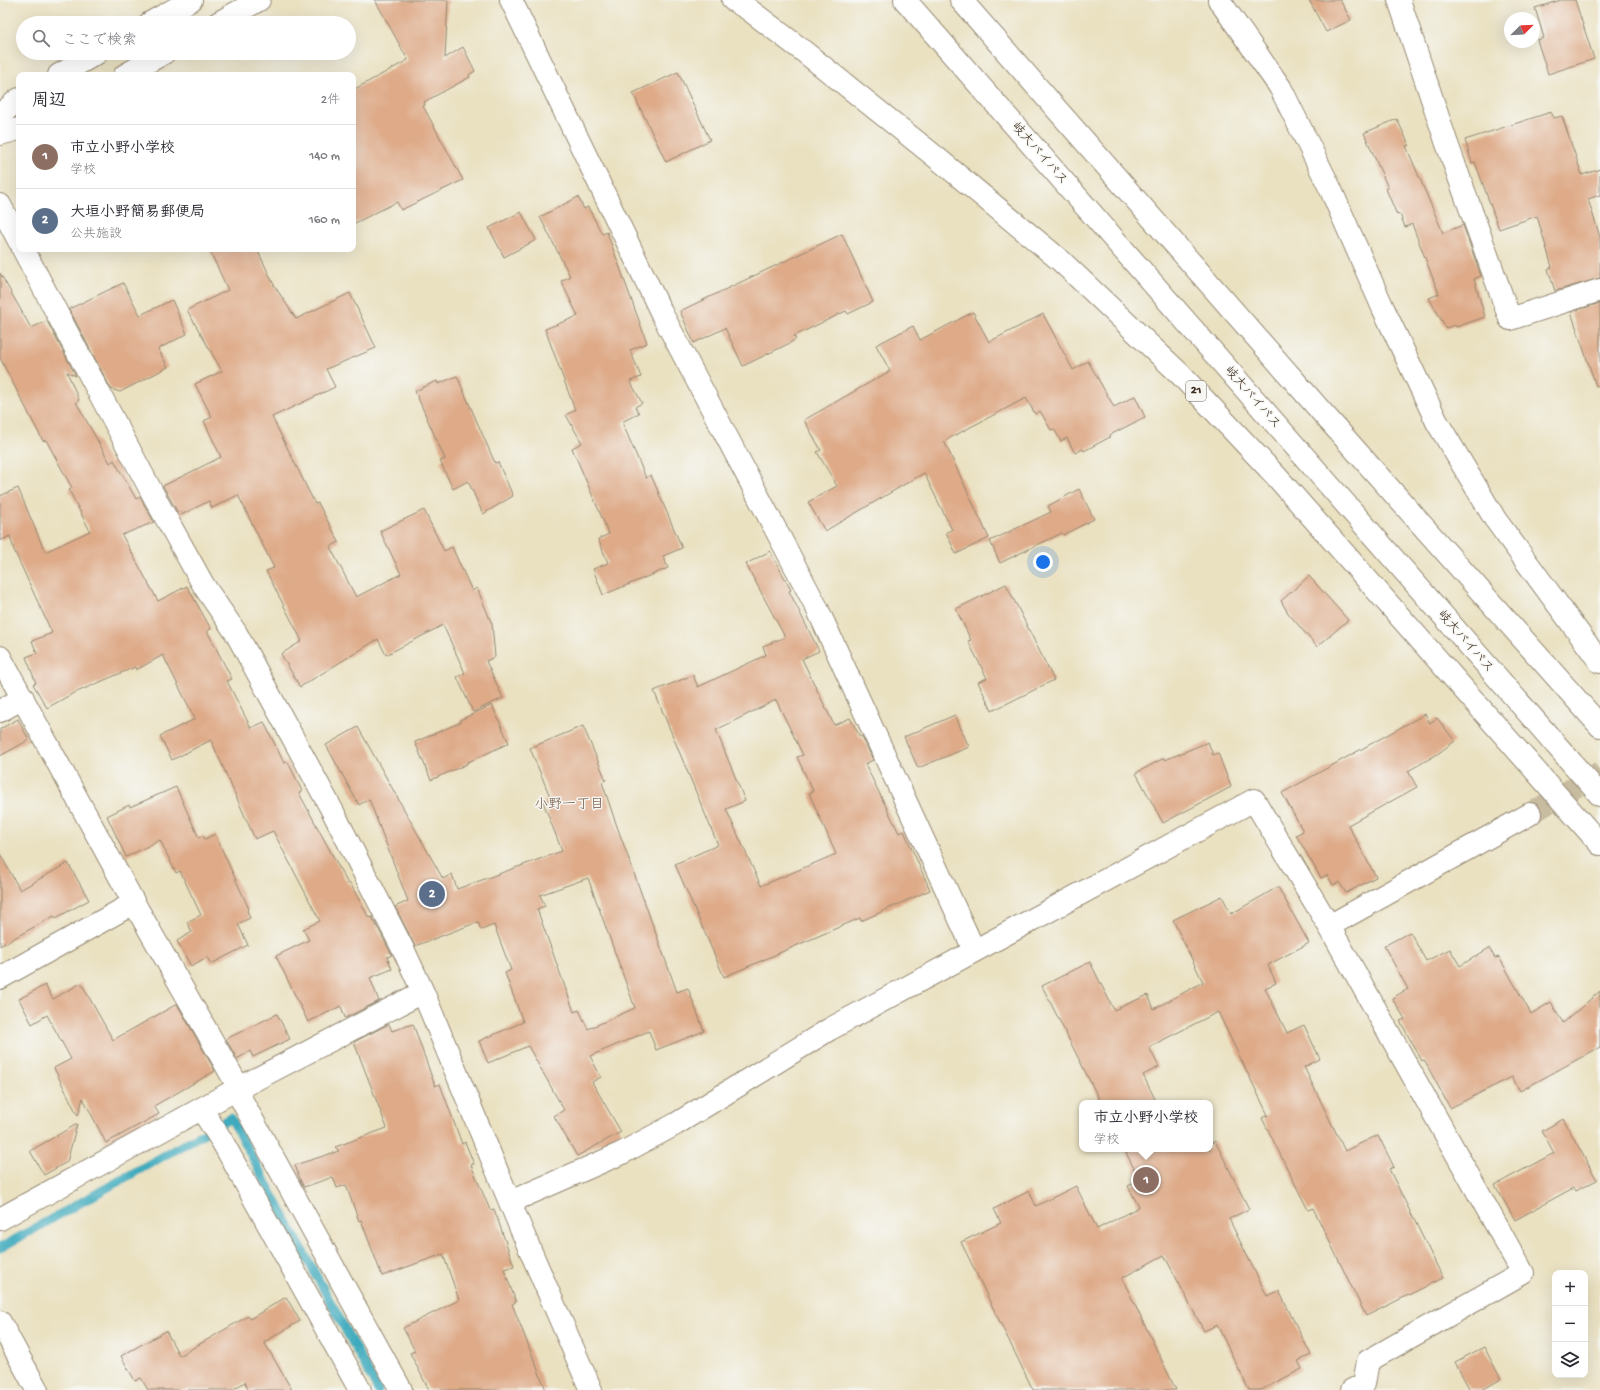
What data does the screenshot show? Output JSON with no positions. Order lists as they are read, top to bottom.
{
  "streets": {
    "main road": ["岐大バイパス", "21"]
  },
  "districts": ["小野一丁目"],
  "north": "top right",
  "page": {
    "search": "ここで検索",
    "heading": ["周辺", "2件"],
    "list": [
      {
        "mark": "1",
        "name": "市立小野小学校",
        "note": "学校",
        "value": "140 m"
      },
      {
        "mark": "2",
        "name": "大垣小野簡易郵便局",
        "note": "公共施設",
        "value": "160 m"
      }
    ],
    "pins": ["2", "1"],
    "popup": ["市立小野小学校", "学校"],
    "map_buttons": ["+", "−"]
  }
}
